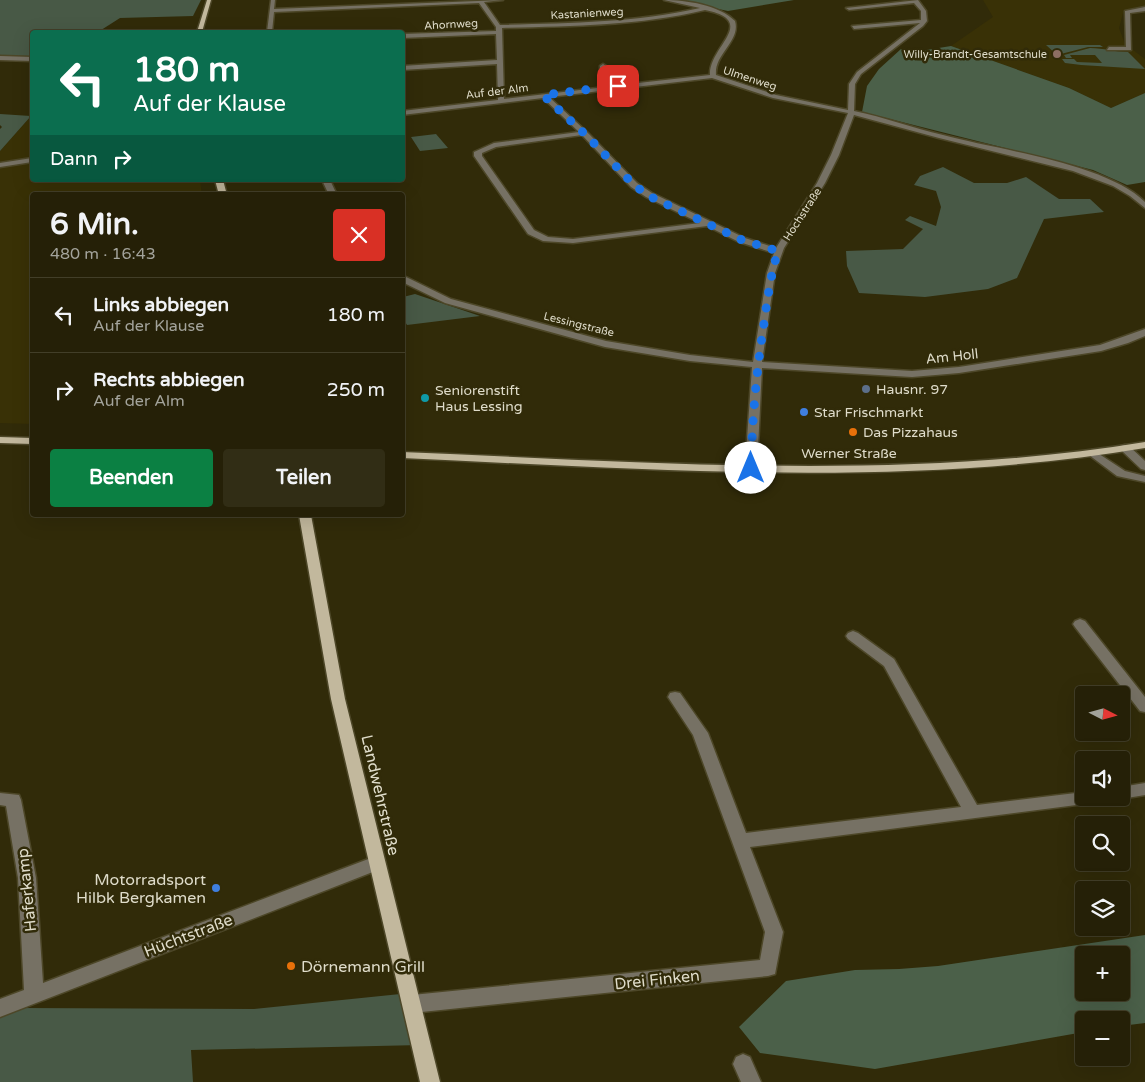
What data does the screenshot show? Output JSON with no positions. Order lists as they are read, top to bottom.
{
  "streets": {
    "main road": ["Werner Straße", "Landwehrstraße"],
    "street": [
      "Kastanienweg",
      "Ahornweg",
      "Ulmenweg",
      "Auf der Alm",
      "Hochstraße",
      "Lessingstraße",
      "Am Holl",
      "Haferkamp",
      "Hüchtstraße",
      "Drei Finken"
    ]
  },
  "crossings": [
    ["Kastanienweg", "Ahornweg"],
    ["Kastanienweg", "Ulmenweg"],
    ["Ulmenweg", "Auf der Alm"],
    ["Ulmenweg", "Hochstraße"],
    ["Hochstraße", "Lessingstraße"],
    ["Hochstraße", "Am Holl"],
    ["Hochstraße", "Werner Straße"],
    ["Lessingstraße", "Am Holl"],
    ["Landwehrstraße", "Hüchtstraße"],
    ["Landwehrstraße", "Drei Finken"],
    ["Haferkamp", "Hüchtstraße"]
  ],
  "places": [
    "Willy-Brandt-Gesamtschule",
    "Hausnr. 97",
    "Seniorenstift Haus Lessing",
    "Star Frischmarkt",
    "Das Pizzahaus",
    "Motorradsport Hilbk Bergkamen",
    "Dörnemann Grill"
  ],
  "north": "right",
  "page": {
    "turn": ["180 m", "Auf der Klause"],
    "then": "Dann",
    "heading": ["6 Min.", "480 m · 16:43"],
    "list": [
      {
        "name": "Links abbiegen",
        "note": "Auf der Klause",
        "value": "180 m"
      },
      {
        "name": "Rechts abbiegen",
        "note": "Auf der Alm",
        "value": "250 m"
      }
    ],
    "buttons": ["Beenden", "Teilen"],
    "map_buttons": ["+", "−"]
  }
}
